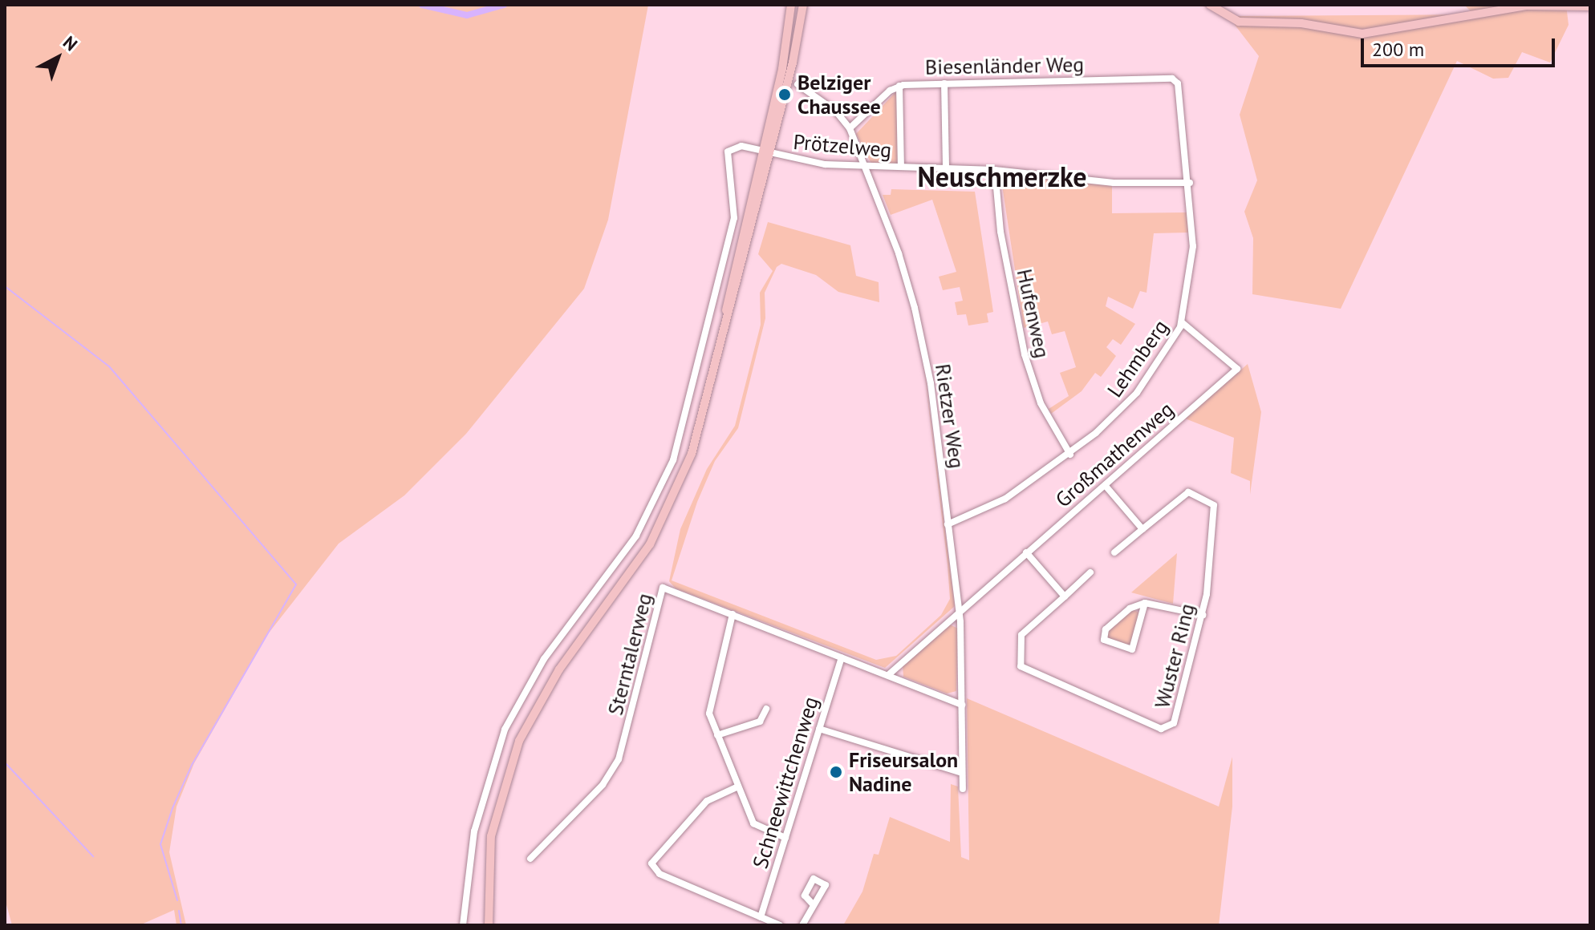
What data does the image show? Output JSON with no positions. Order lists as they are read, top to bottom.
{
  "streets": {
    "street": [
      "Biesenländer Weg",
      "Prötzelweg",
      "Hufenweg",
      "Lehmberg",
      "Rietzer Weg",
      "Großmathenweg",
      "Sterntalerweg",
      "Wuster Ring",
      "Schneewittchenweg"
    ]
  },
  "crossings": [
    ["Biesenländer Weg", "Lehmberg"],
    ["Biesenländer Weg", "Rietzer Weg"],
    ["Prötzelweg", "Hufenweg"],
    ["Prötzelweg", "Lehmberg"],
    ["Prötzelweg", "Rietzer Weg"],
    ["Hufenweg", "Lehmberg"],
    ["Lehmberg", "Rietzer Weg"],
    ["Lehmberg", "Großmathenweg"],
    ["Rietzer Weg", "Großmathenweg"],
    ["Rietzer Weg", "Sterntalerweg"],
    ["Sterntalerweg", "Schneewittchenweg"]
  ],
  "districts": ["Neuschmerzke"],
  "places": ["Belziger Chaussee", "Friseursalon Nadine"],
  "scale_bar": "200 m",
  "north": "top right"
}
